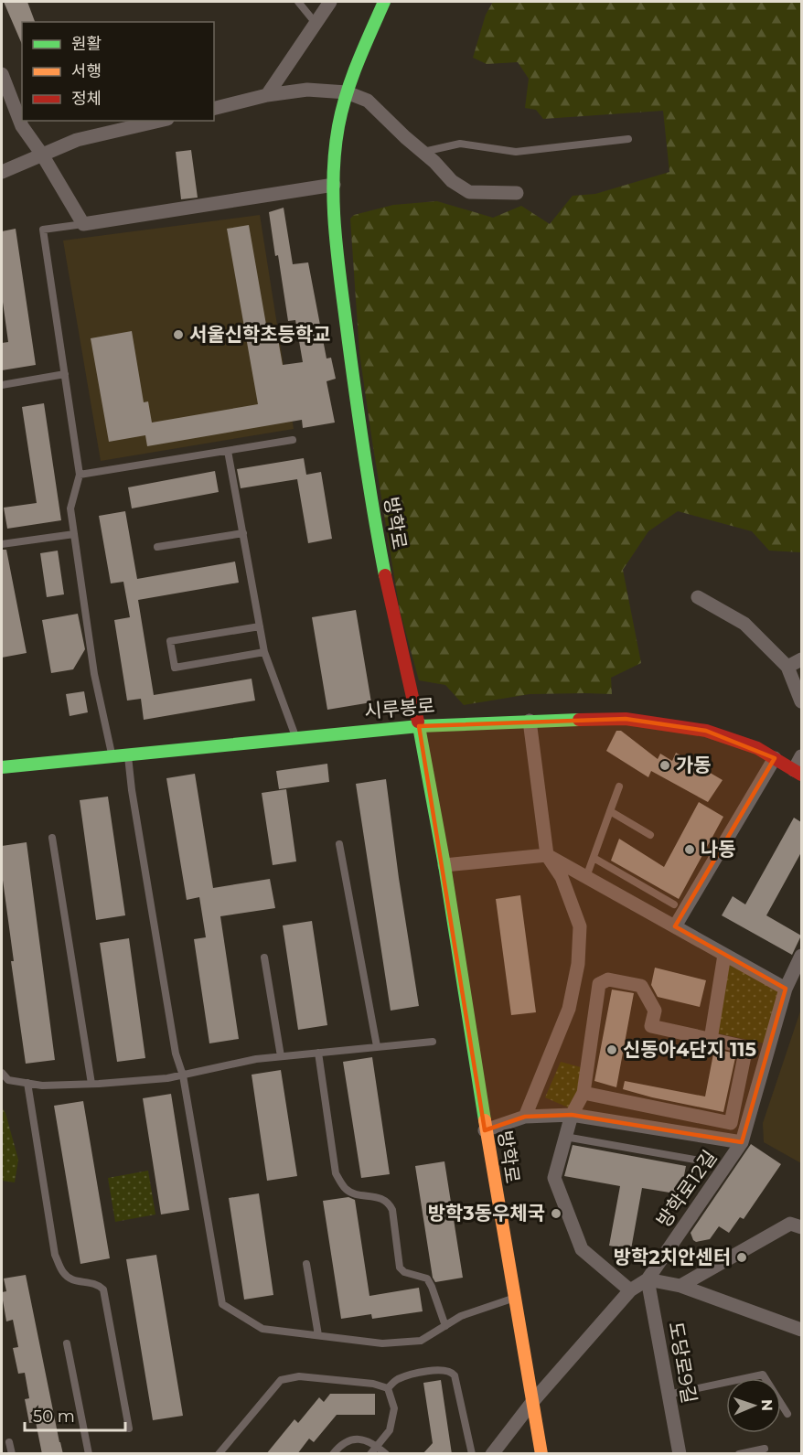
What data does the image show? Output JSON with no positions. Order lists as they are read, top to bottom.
{
  "streets": {
    "main road": ["방학로", "시루봉로"],
    "street": ["방학로12길", "도당로9길"]
  },
  "crossings": [
    ["방학로", "시루봉로"],
    ["방학로", "방학로12길"],
    ["방학로12길", "도당로9길"]
  ],
  "places": [
    "서울신학초등학교",
    "가동",
    "나동",
    "신동아4단지 115",
    "방학3동우체국",
    "방학2치안센터"
  ],
  "legend": ["원활", "서행", "정체"],
  "scale_bar": "50 m",
  "north": "right"
}
